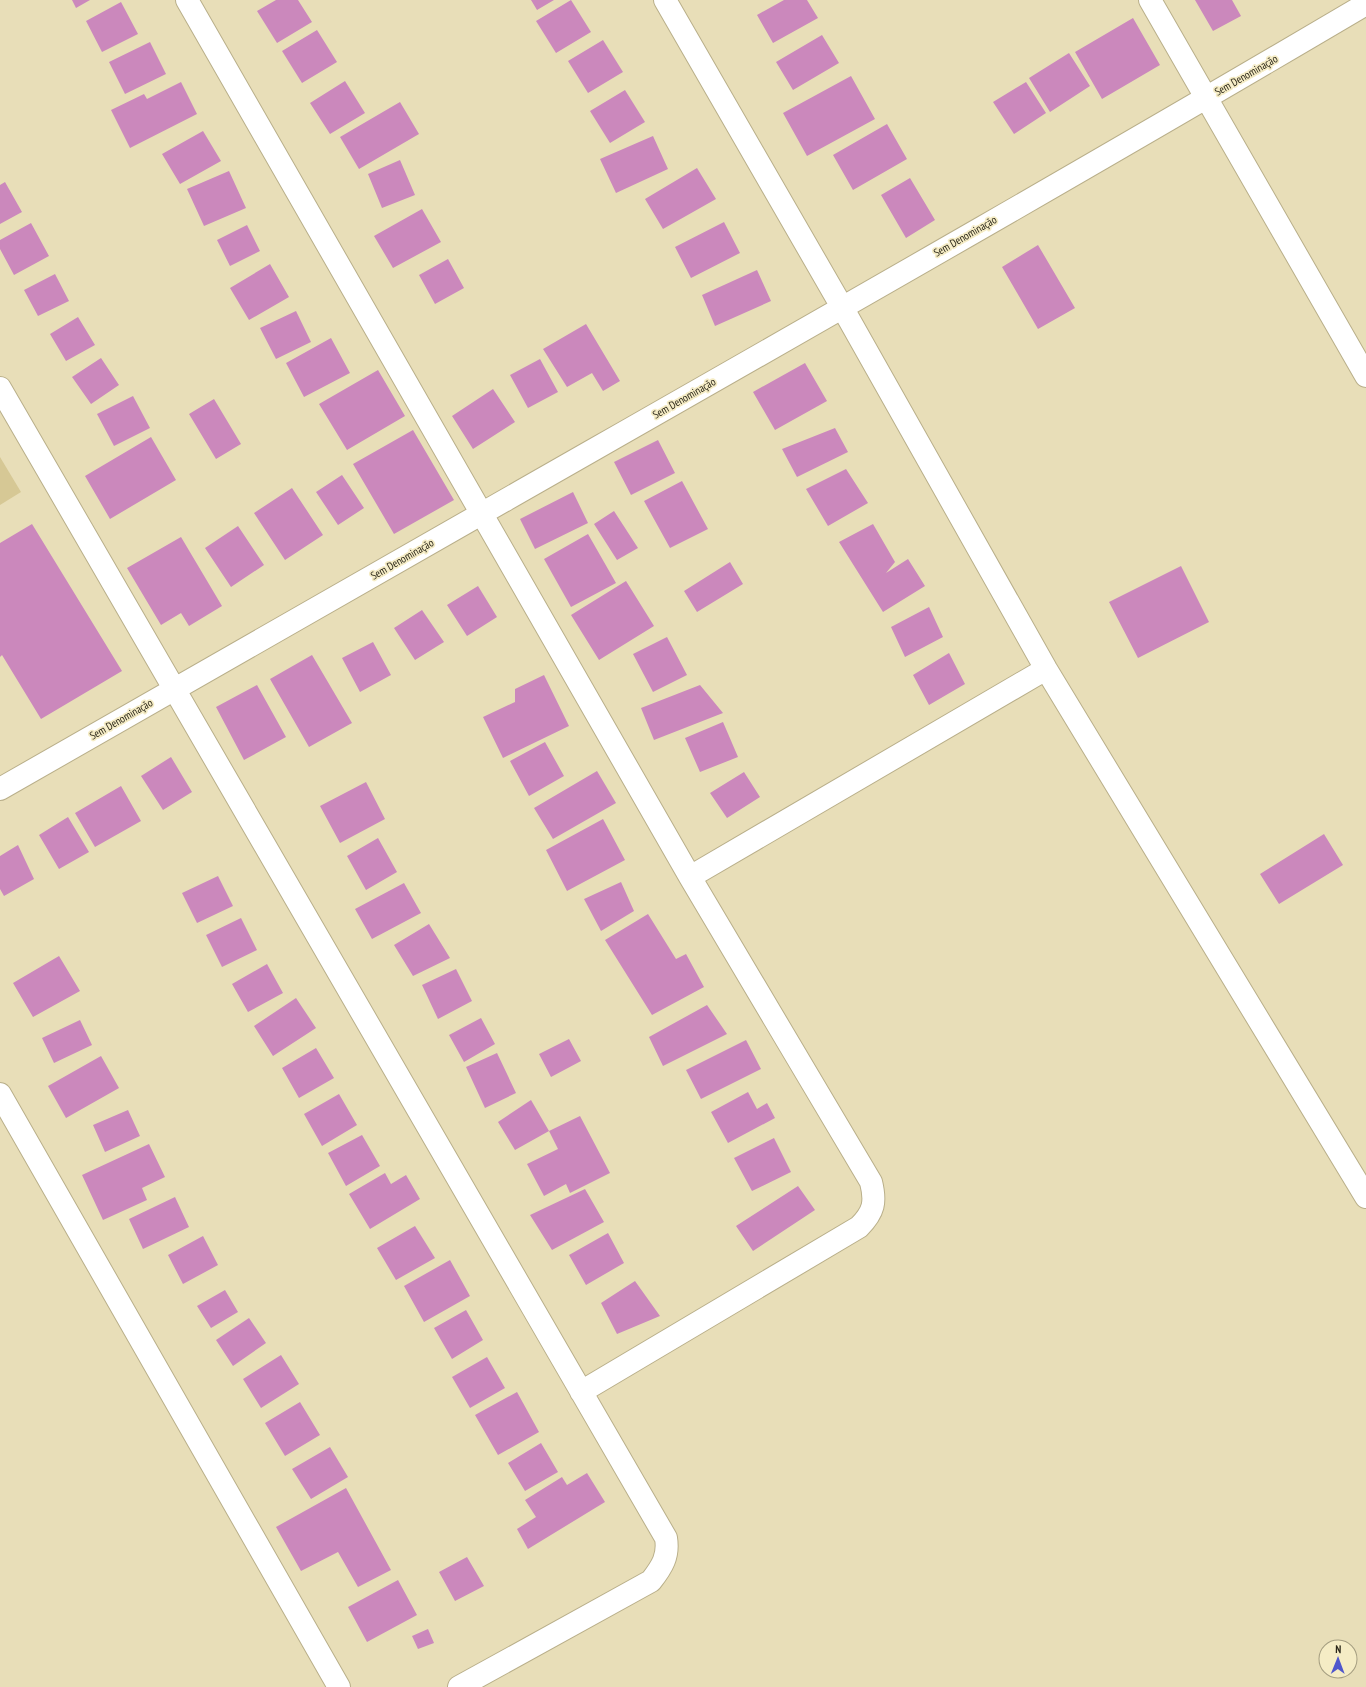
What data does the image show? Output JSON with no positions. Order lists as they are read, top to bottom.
{
  "streets": {
    "street": ["Sem Denominação"]
  },
  "north": "top"
}
